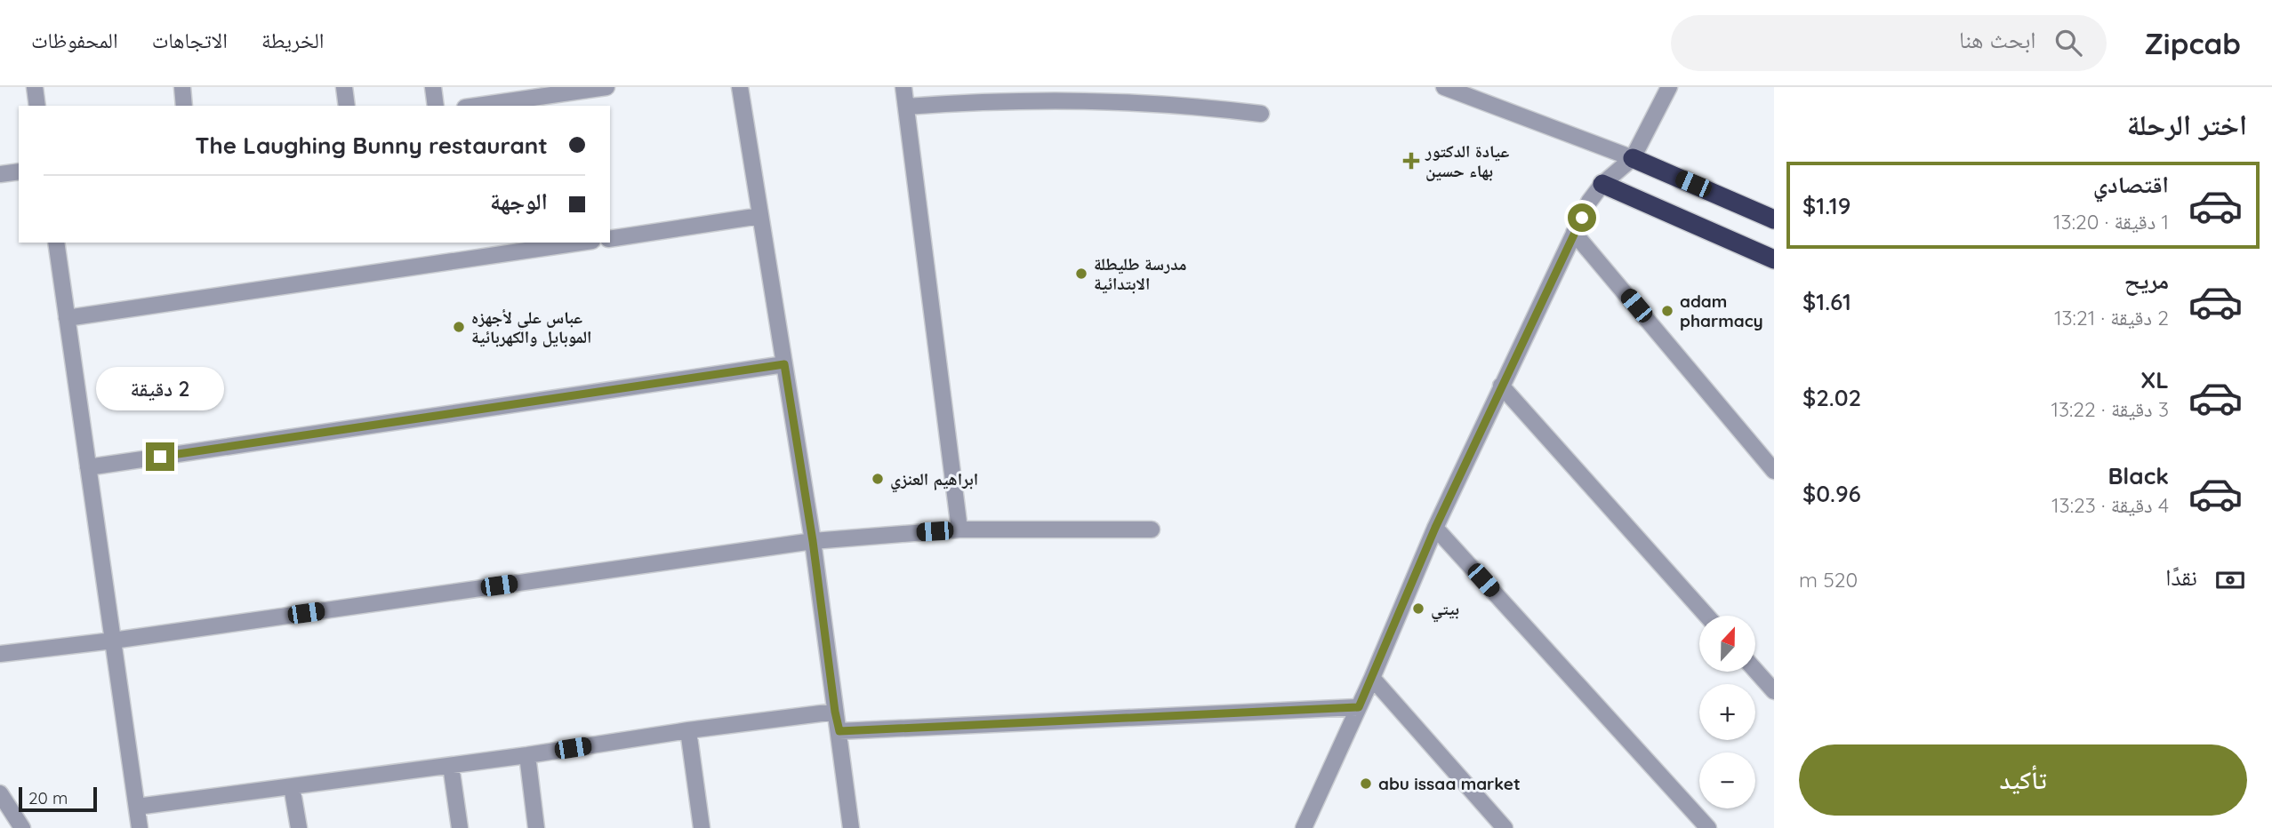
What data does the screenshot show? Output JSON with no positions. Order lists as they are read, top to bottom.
{
  "places": {
    "health": ["عيادة الدكتور بهاء حسين"],
    "other": [
      "مدرسة طليطلة الابتدائية",
      "adam pharmacy",
      "عباس علي لأجهزه الموبايل والكهربائية",
      "ابراهيم العنزي",
      "بيتي",
      "abu issaa market"
    ]
  },
  "scale_bar": "20 m",
  "north": "top",
  "page": {
    "header": "Zipcab",
    "search": "ابحث هنا",
    "nav": ["الخريطة", "الاتجاهات", "المحفوظات"],
    "heading": "اختر الرحلة",
    "banner": ["The Laughing Bunny restaurant", "الوجهة"],
    "list": [
      {
        "name": "اقتصادي",
        "note": "1 دقيقة · 13:20",
        "value": "$1.19"
      },
      {
        "name": "مريح",
        "note": "2 دقيقة · 13:21",
        "value": "$1.61"
      },
      {
        "name": "XL",
        "note": "3 دقيقة · 13:22",
        "value": "$2.02"
      },
      {
        "name": "Black",
        "note": "4 دقيقة · 13:23",
        "value": "$0.96"
      }
    ],
    "bubble": "2 دقيقة",
    "pay": ["نقدًا", "520 m"],
    "map_buttons": ["+", "−"],
    "buttons": "تأكيد",
    "scale": "20 m"
  }
}
